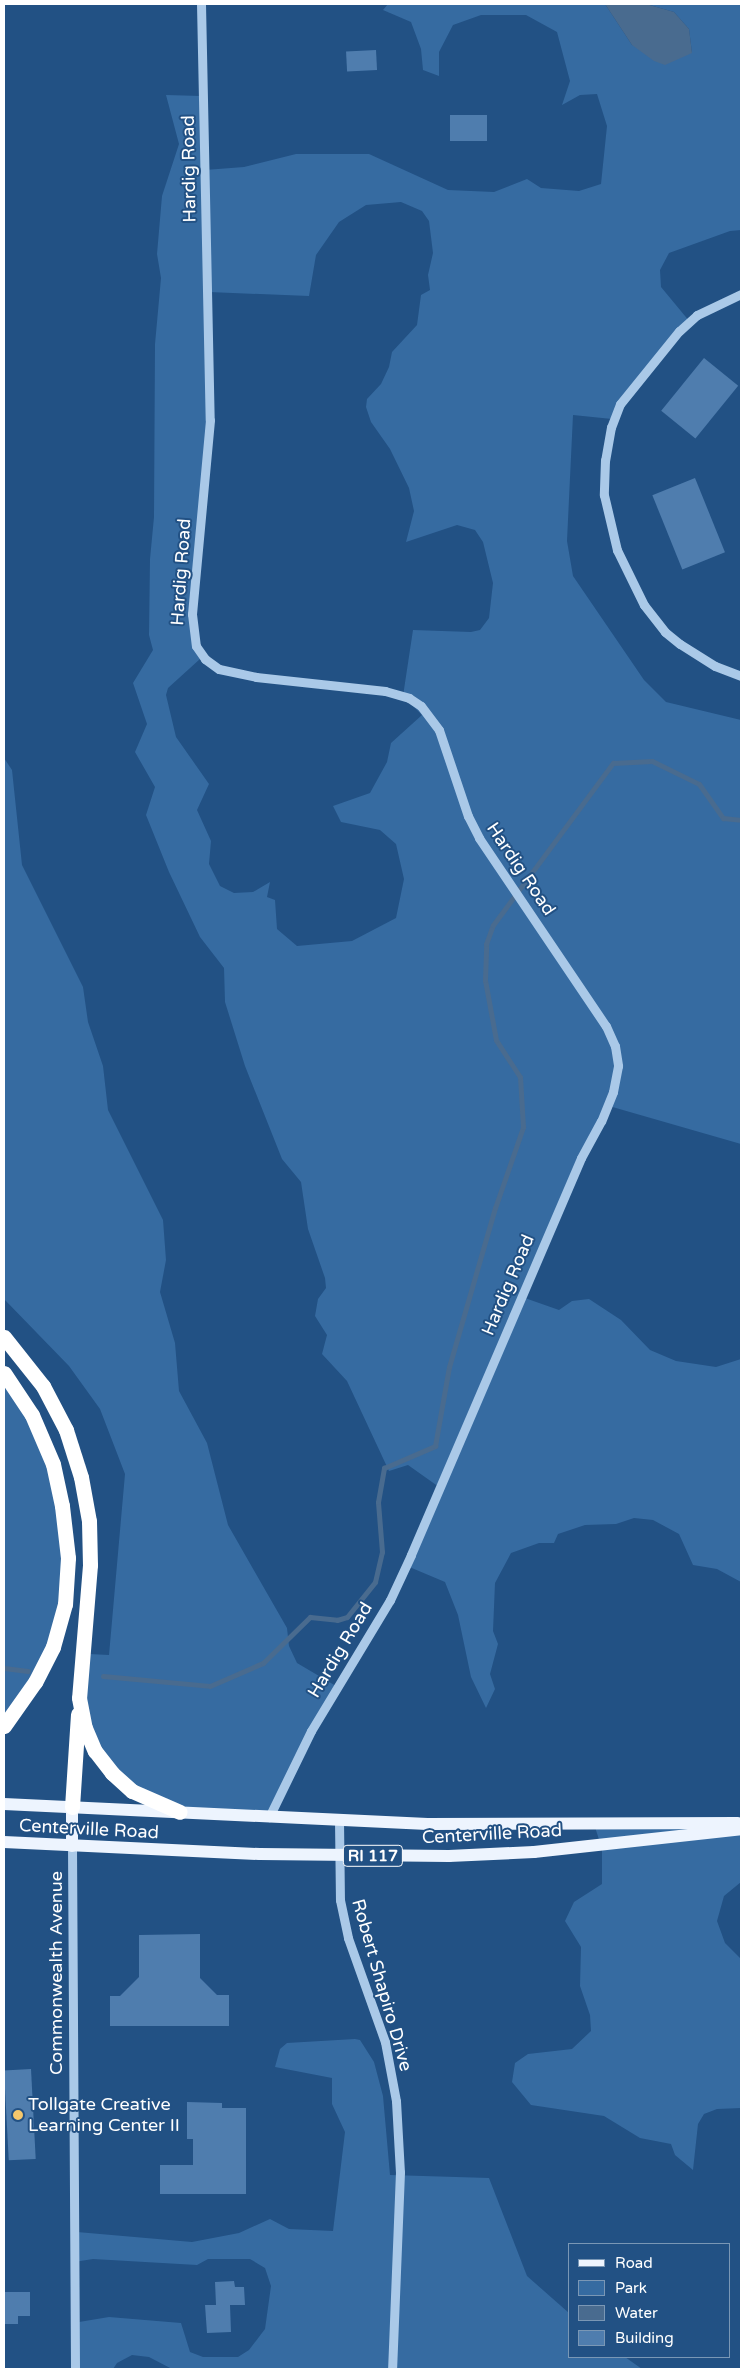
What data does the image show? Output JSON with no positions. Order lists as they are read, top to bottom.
{
  "streets": {
    "main road": ["Centerville Road", "RI 117"],
    "street": ["Hardig Road", "Commonwealth Avenue", "Robert Shapiro Drive"]
  },
  "crossings": [
    ["Hardig Road", "Centerville Road"],
    ["Centerville Road", "Commonwealth Avenue"],
    ["Centerville Road", "Robert Shapiro Drive"]
  ],
  "places": ["Tollgate Creative Learning Center II"],
  "legend": [
    "Road",
    "Park",
    "Water",
    "Building"
  ]
}
